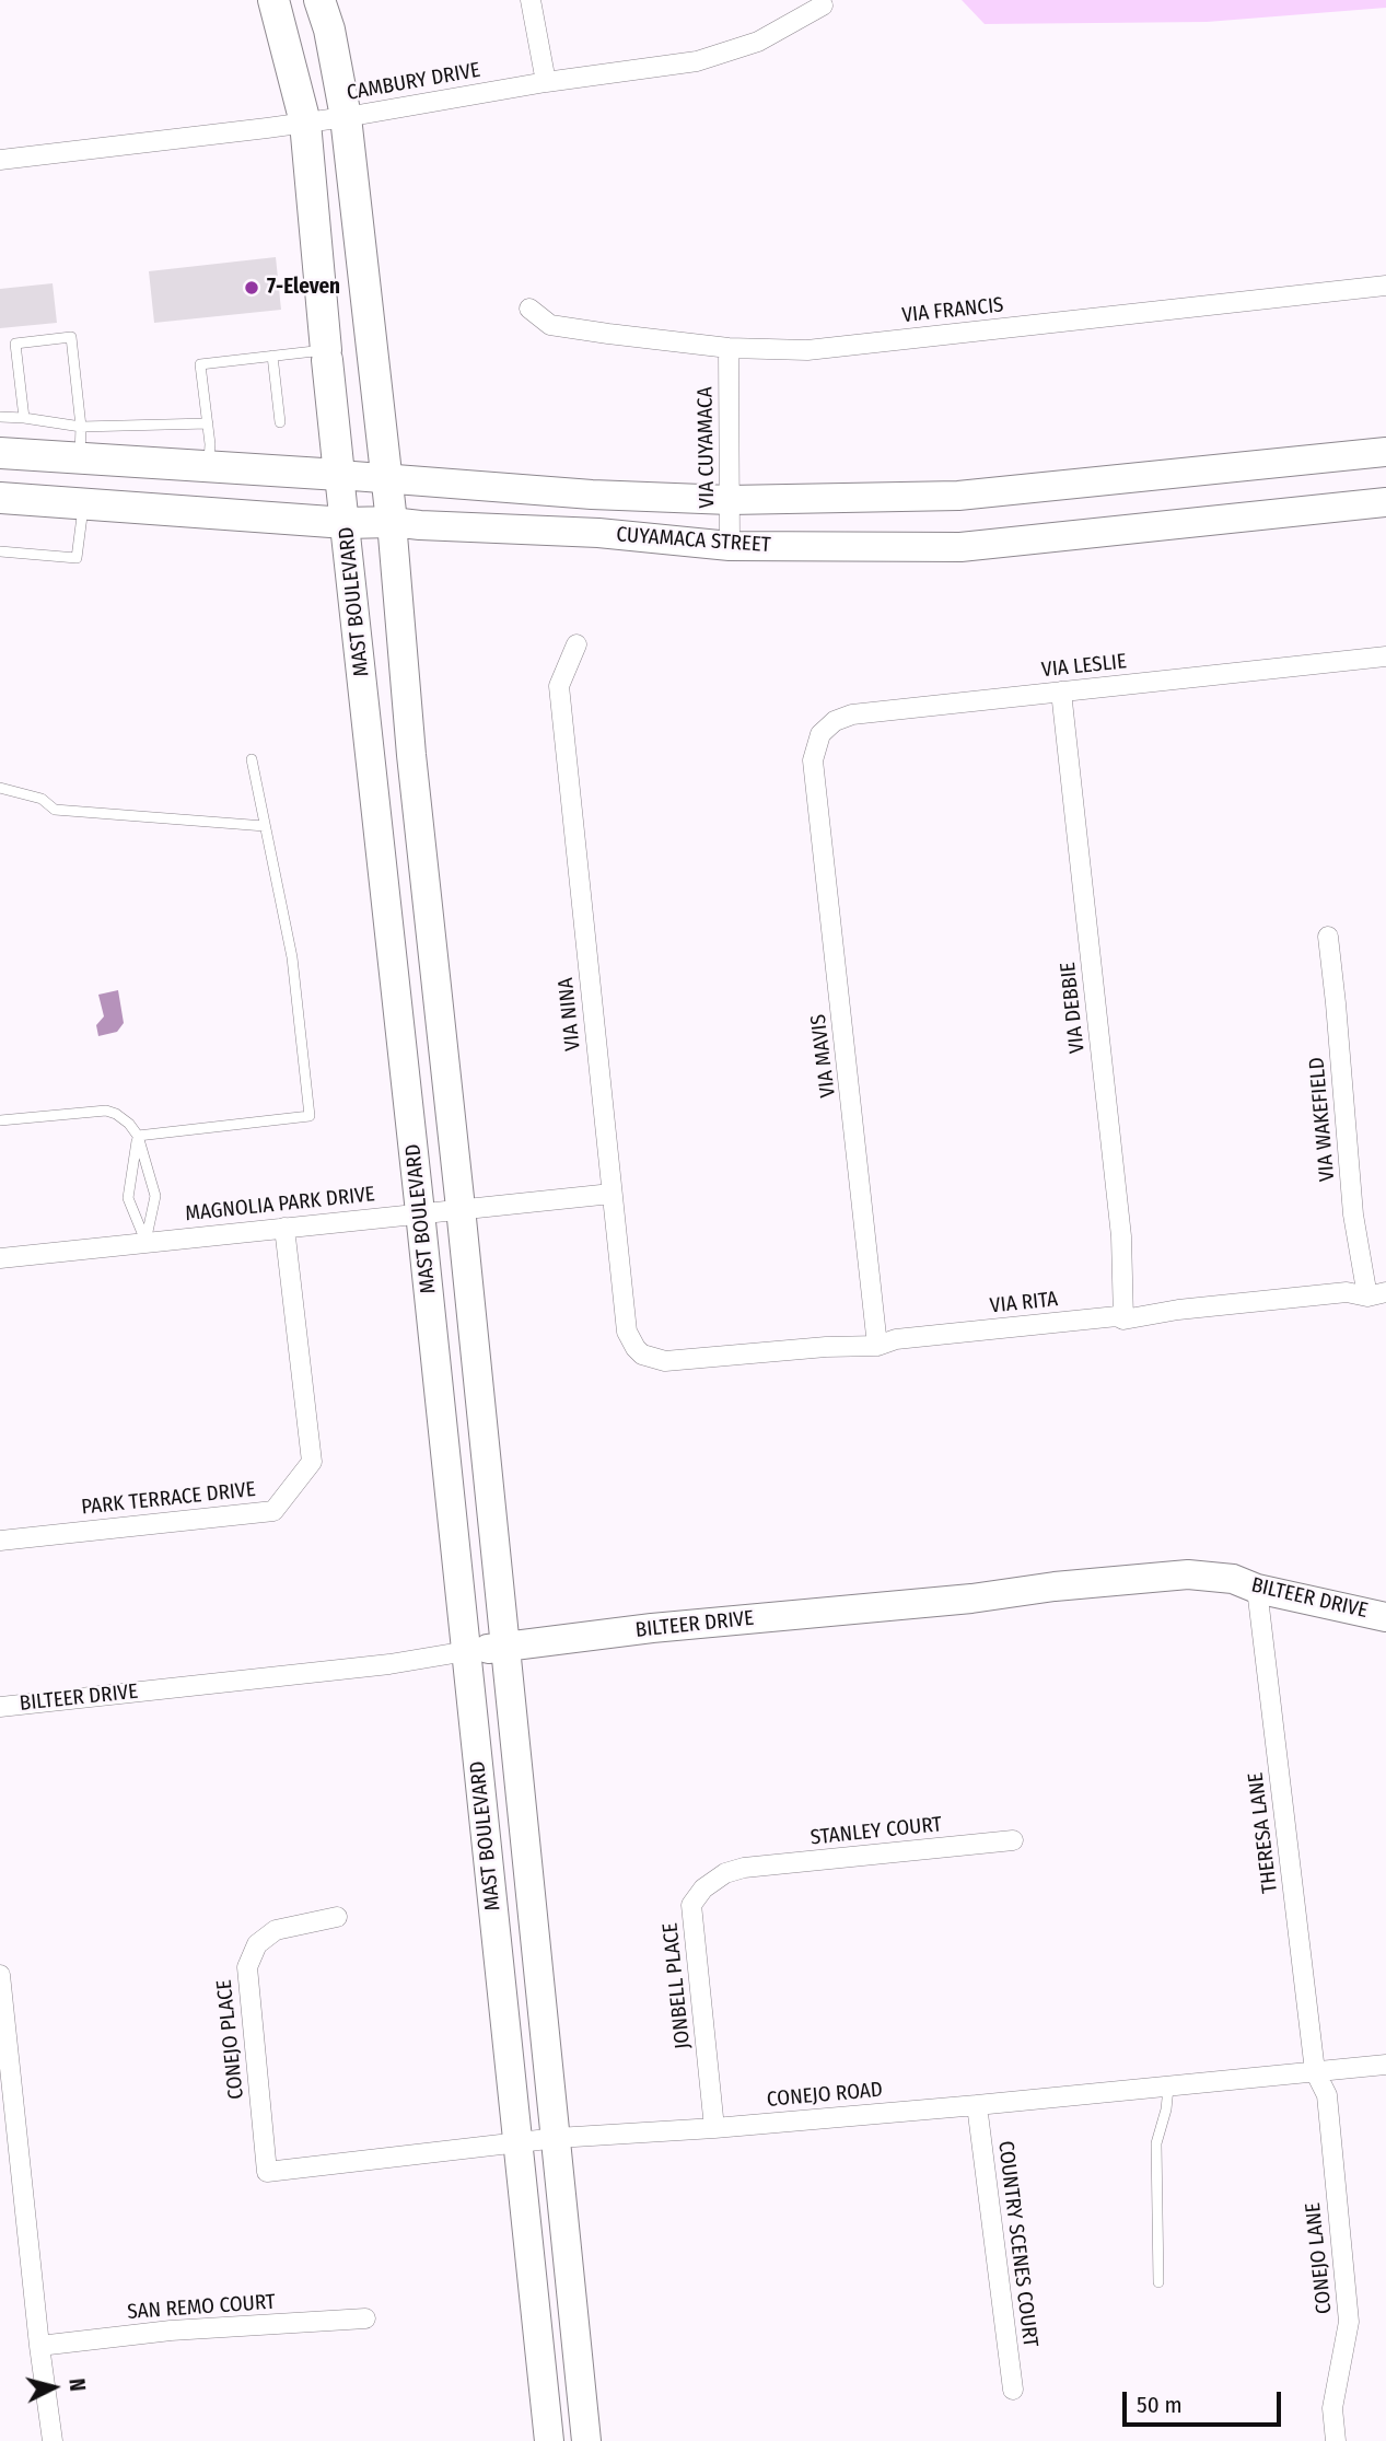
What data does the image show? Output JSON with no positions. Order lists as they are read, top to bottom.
{
  "streets": {
    "main road": ["CUYAMACA STREET", "MAST BOULEVARD", "BILTEER DRIVE"],
    "street": [
      "CAMBURY DRIVE",
      "VIA FRANCIS",
      "VIA CUYAMACA",
      "VIA LESLIE",
      "VIA DEBBIE",
      "VIA NINA",
      "VIA MAVIS",
      "VIA WAKEFIELD",
      "MAGNOLIA PARK DRIVE",
      "VIA RITA",
      "PARK TERRACE DRIVE",
      "STANLEY COURT",
      "THERESA LANE",
      "JONBELL PLACE",
      "CONEJO PLACE",
      "CONEJO ROAD",
      "COUNTRY SCENES COURT",
      "CONEJO LANE",
      "SAN REMO COURT"
    ]
  },
  "crossings": [
    ["CAMBURY DRIVE", "MAST BOULEVARD"],
    ["VIA FRANCIS", "VIA CUYAMACA"],
    ["VIA CUYAMACA", "CUYAMACA STREET"],
    ["CUYAMACA STREET", "MAST BOULEVARD"],
    ["MAST BOULEVARD", "MAGNOLIA PARK DRIVE"],
    ["MAST BOULEVARD", "BILTEER DRIVE"],
    ["MAST BOULEVARD", "CONEJO ROAD"],
    ["VIA LESLIE", "VIA DEBBIE"],
    ["VIA LESLIE", "VIA MAVIS"],
    ["VIA DEBBIE", "VIA RITA"],
    ["VIA NINA", "MAGNOLIA PARK DRIVE"],
    ["VIA NINA", "VIA RITA"],
    ["VIA MAVIS", "VIA RITA"],
    ["VIA WAKEFIELD", "VIA RITA"],
    ["MAGNOLIA PARK DRIVE", "PARK TERRACE DRIVE"],
    ["BILTEER DRIVE", "THERESA LANE"],
    ["STANLEY COURT", "JONBELL PLACE"],
    ["THERESA LANE", "CONEJO ROAD"],
    ["THERESA LANE", "CONEJO LANE"],
    ["JONBELL PLACE", "CONEJO ROAD"],
    ["CONEJO PLACE", "CONEJO ROAD"],
    ["CONEJO ROAD", "COUNTRY SCENES COURT"],
    ["CONEJO ROAD", "CONEJO LANE"]
  ],
  "places": ["7-Eleven"],
  "scale_bar": "50 m",
  "north": "right"
}
